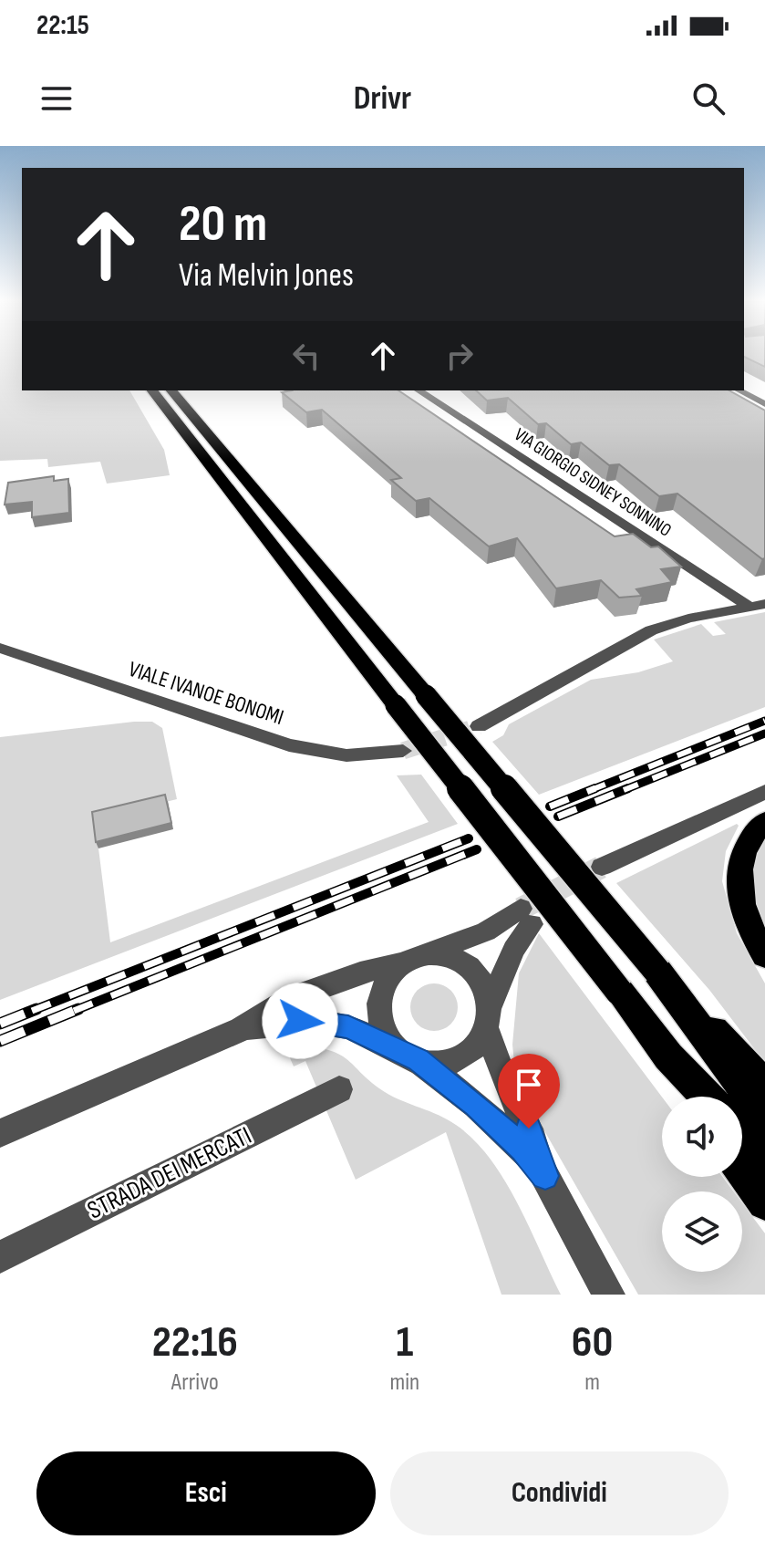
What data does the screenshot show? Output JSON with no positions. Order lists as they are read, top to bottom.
{
  "streets": {
    "street": ["VIA GIORGIO SIDNEY SONNINO", "VIALE IVANOE BONOMI", "STRADA DEI MERCATI"]
  },
  "page": {
    "status": "22:15",
    "header": "Drivr",
    "turn": ["20 m", "Via Melvin Jones"],
    "eta": [
      "22:16",
      "Arrivo",
      "1",
      "min",
      "60",
      "m"
    ],
    "buttons": ["Esci", "Condividi"]
  }
}
